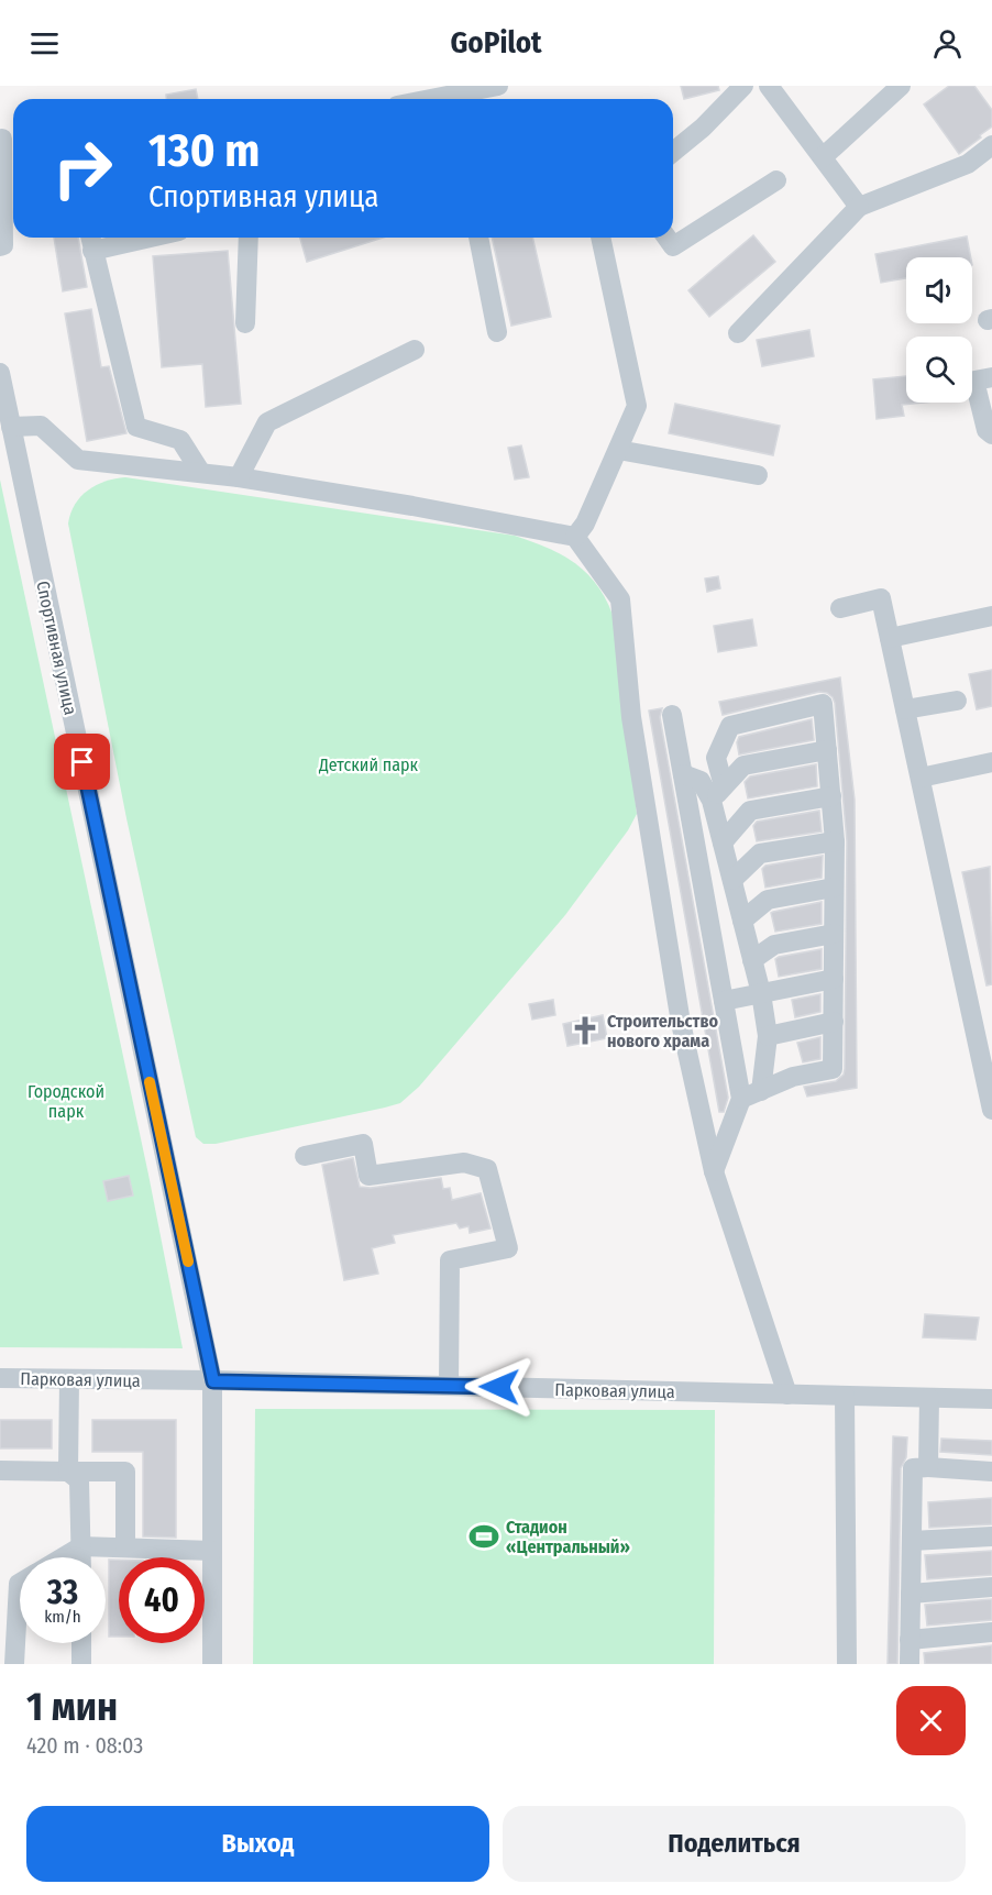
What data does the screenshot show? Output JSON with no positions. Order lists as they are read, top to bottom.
{
  "streets": {
    "street": ["Спортивная улица", "Парковая улица"]
  },
  "crossings": [
    ["Спортивная улица", "Парковая улица"]
  ],
  "parks": ["Детский парк", "Городской парк"],
  "places": {
    "church": ["Строительство нового храма"],
    "sports": ["Стадион «Центральный»"]
  },
  "page": {
    "header": "GoPilot",
    "turn": ["130 m", "Спортивная улица"],
    "speed": "33 km/h",
    "limit": "40",
    "heading": ["1 мин", "420 m · 08:03"],
    "buttons": ["Выход", "Поделиться"]
  }
}
